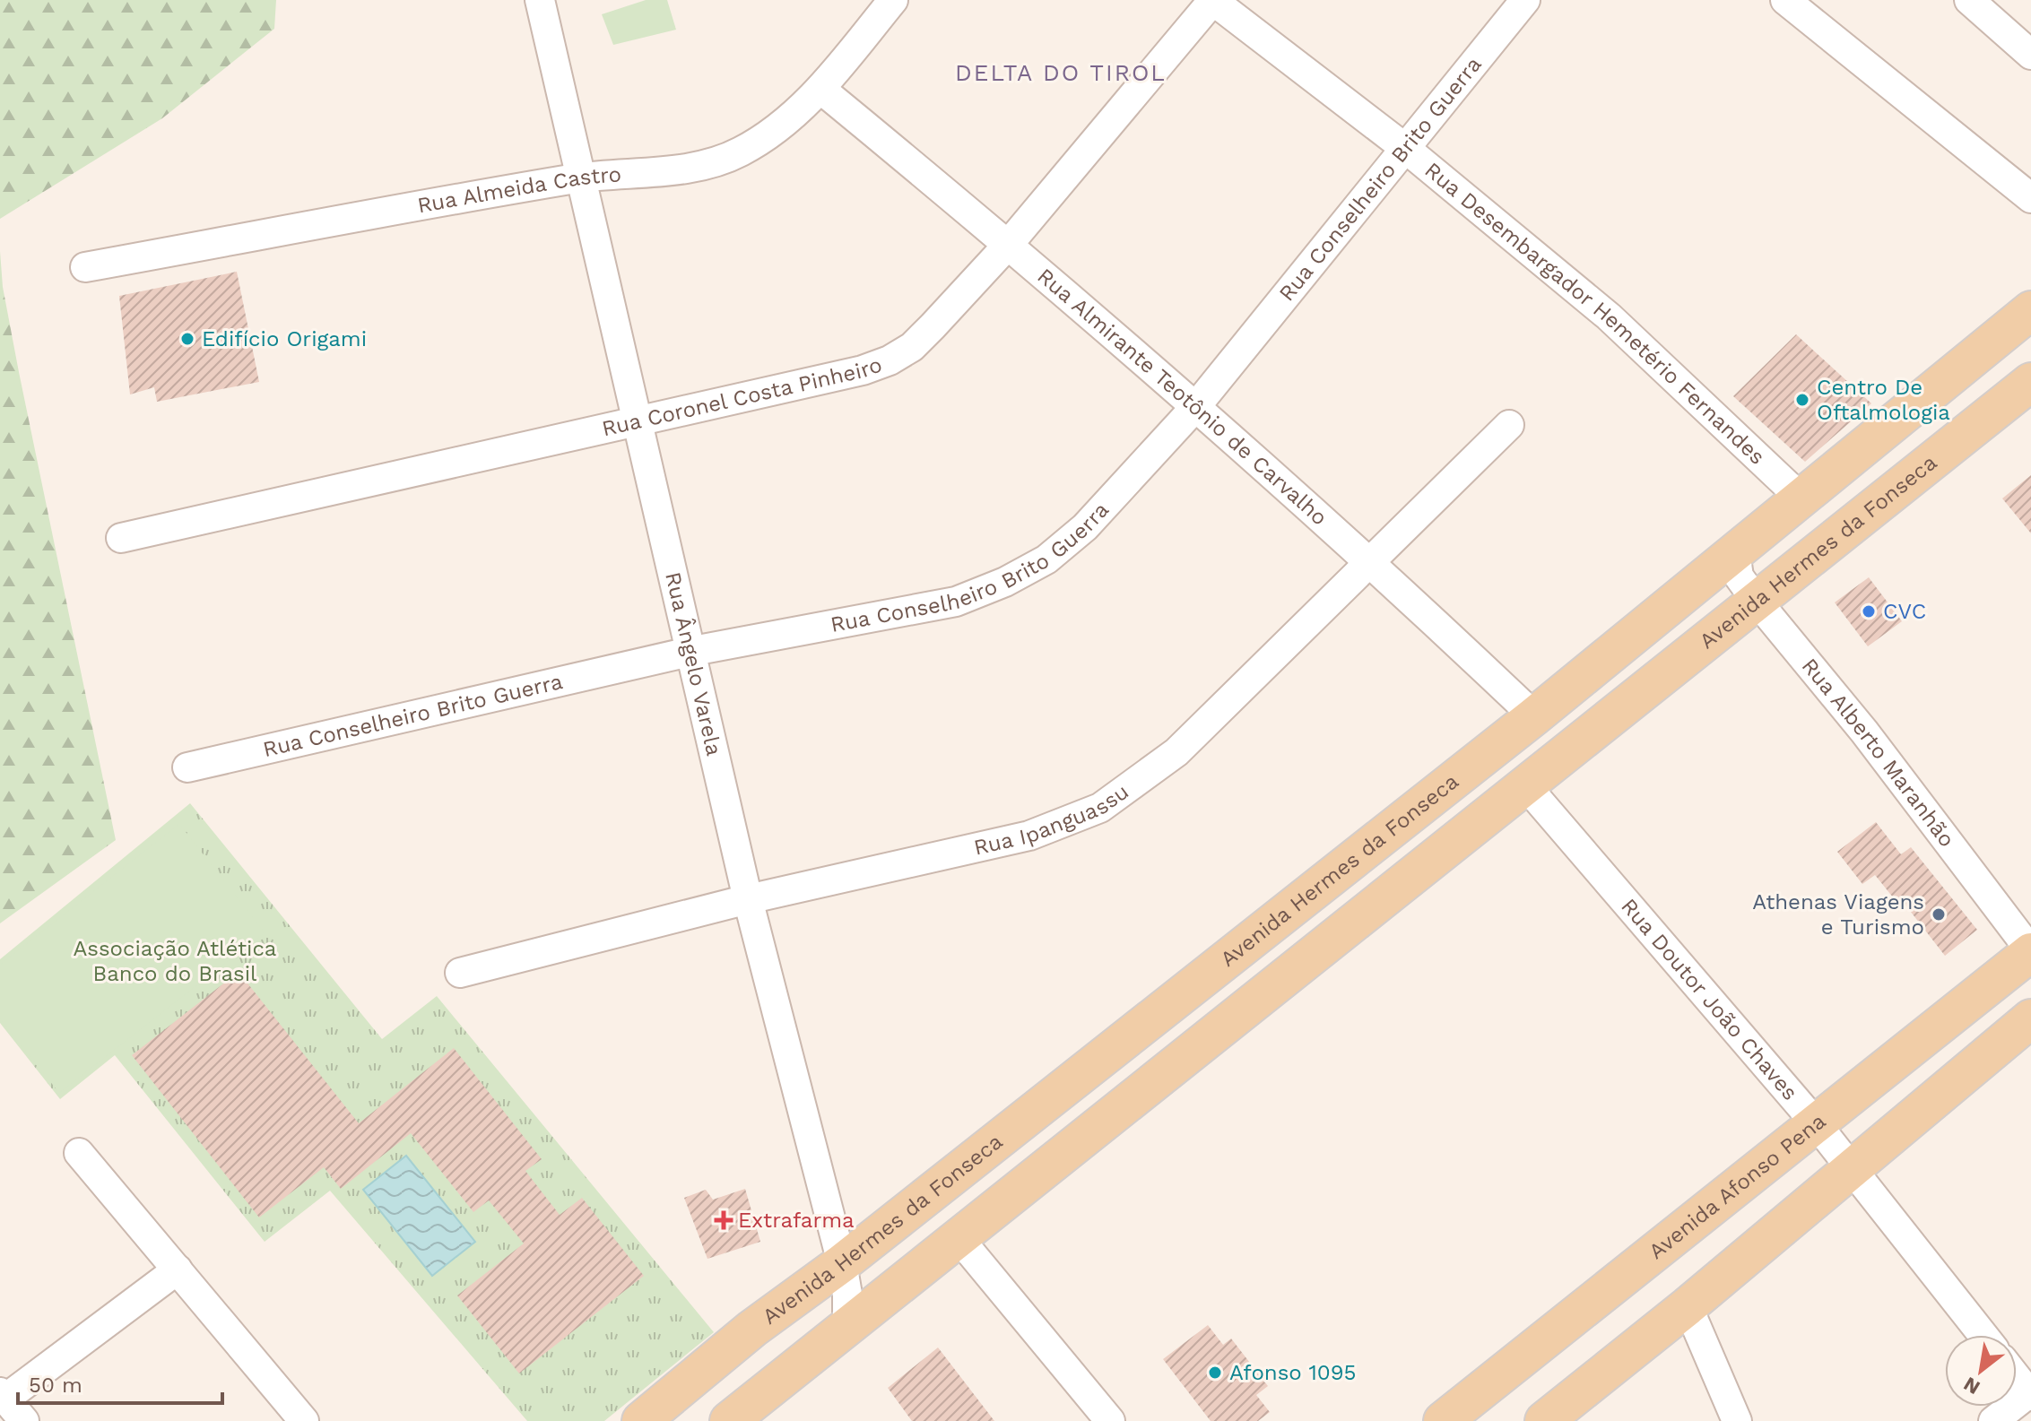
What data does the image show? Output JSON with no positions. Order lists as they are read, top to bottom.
{
  "streets": {
    "main road": ["Avenida Hermes da Fonseca", "Avenida Afonso Pena"],
    "street": [
      "Rua Conselheiro Brito Guerra",
      "Rua Almeida Castro",
      "Rua Desembargador Hemetério Fernandes",
      "Rua Coronel Costa Pinheiro",
      "Rua Almirante Teotônio de Carvalho",
      "Rua Ângelo Varela",
      "Rua Alberto Maranhão",
      "Rua Ipanguassu",
      "Rua Doutor João Chaves"
    ]
  },
  "crossings": [
    ["Rua Conselheiro Brito Guerra", "Rua Desembargador Hemetério Fernandes"],
    ["Rua Conselheiro Brito Guerra", "Rua Almirante Teotônio de Carvalho"],
    ["Rua Conselheiro Brito Guerra", "Rua Ângelo Varela"],
    ["Rua Almeida Castro", "Rua Almirante Teotônio de Carvalho"],
    ["Rua Almeida Castro", "Rua Ângelo Varela"],
    ["Rua Desembargador Hemetério Fernandes", "Rua Coronel Costa Pinheiro"],
    ["Rua Desembargador Hemetério Fernandes", "Avenida Hermes da Fonseca"],
    ["Rua Coronel Costa Pinheiro", "Rua Almirante Teotônio de Carvalho"],
    ["Rua Coronel Costa Pinheiro", "Rua Ângelo Varela"],
    ["Rua Almirante Teotônio de Carvalho", "Avenida Hermes da Fonseca"],
    ["Rua Almirante Teotônio de Carvalho", "Rua Ipanguassu"],
    ["Avenida Hermes da Fonseca", "Rua Ângelo Varela"],
    ["Avenida Hermes da Fonseca", "Rua Alberto Maranhão"],
    ["Avenida Hermes da Fonseca", "Rua Doutor João Chaves"],
    ["Rua Ângelo Varela", "Rua Ipanguassu"],
    ["Rua Alberto Maranhão", "Avenida Afonso Pena"],
    ["Rua Doutor João Chaves", "Avenida Afonso Pena"]
  ],
  "districts": ["DELTA DO TIROL"],
  "parks": ["Associação Atlética Banco do Brasil"],
  "places": {
    "other": [
      "Edifício Origami",
      "Centro De Oftalmologia",
      "CVC",
      "Athenas Viagens e Turismo",
      "Afonso 1095"
    ],
    "health": ["Extrafarma"]
  },
  "scale_bar": "50 m",
  "north": "bottom left"
}
